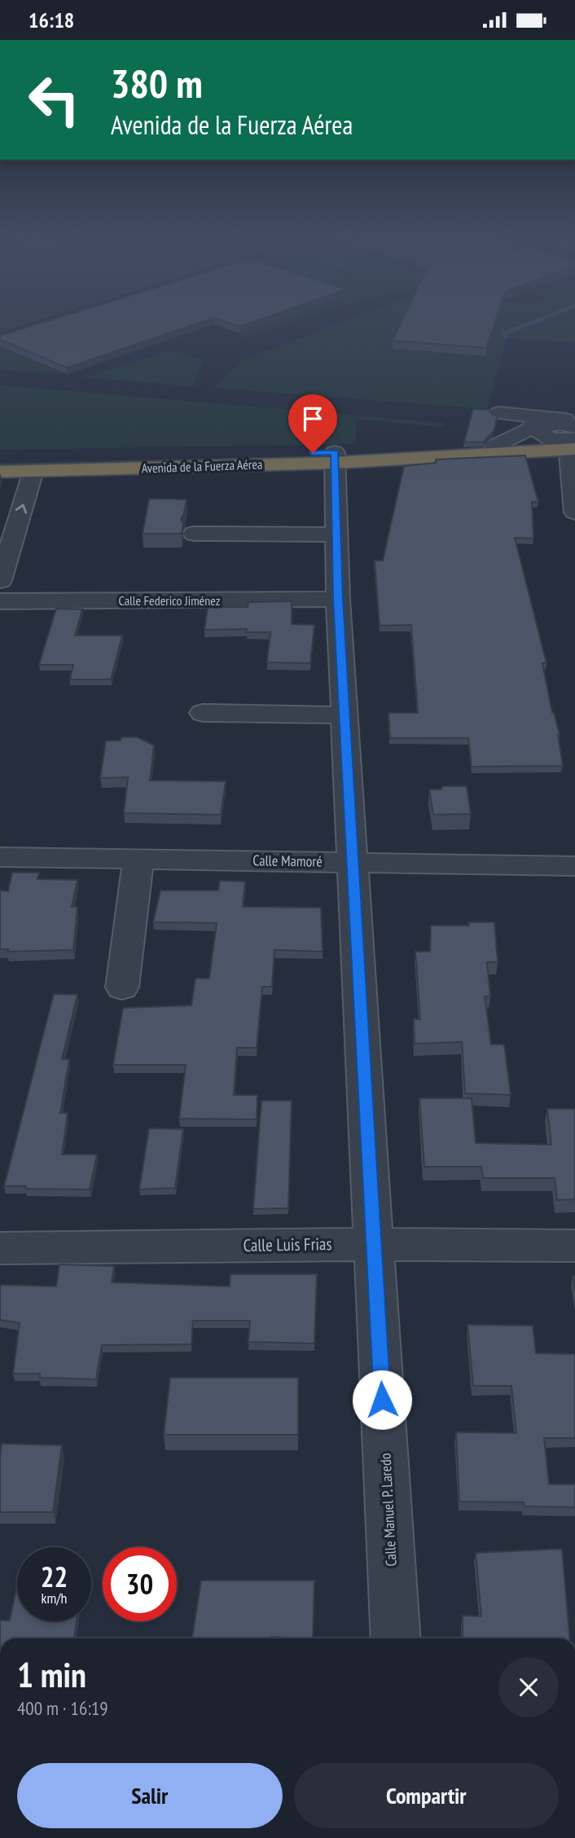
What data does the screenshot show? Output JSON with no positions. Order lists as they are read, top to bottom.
{
  "streets": {
    "highway": ["Avenida de la Fuerza Aérea"],
    "street": [
      "Calle Federico Jiménez",
      "Calle Mamoré",
      "Calle Luis Frias",
      "Calle Manuel P. Laredo"
    ]
  },
  "crossings": [
    ["Avenida de la Fuerza Aérea", "Calle Manuel P. Laredo"],
    ["Calle Federico Jiménez", "Calle Manuel P. Laredo"],
    ["Calle Mamoré", "Calle Manuel P. Laredo"],
    ["Calle Luis Frias", "Calle Manuel P. Laredo"]
  ],
  "page": {
    "status": "16:18",
    "turn": ["380 m", "Avenida de la Fuerza Aérea"],
    "speed": "22 km/h",
    "limit": "30",
    "heading": ["1 min", "400 m · 16:19"],
    "buttons": ["Salir", "Compartir"]
  }
}
